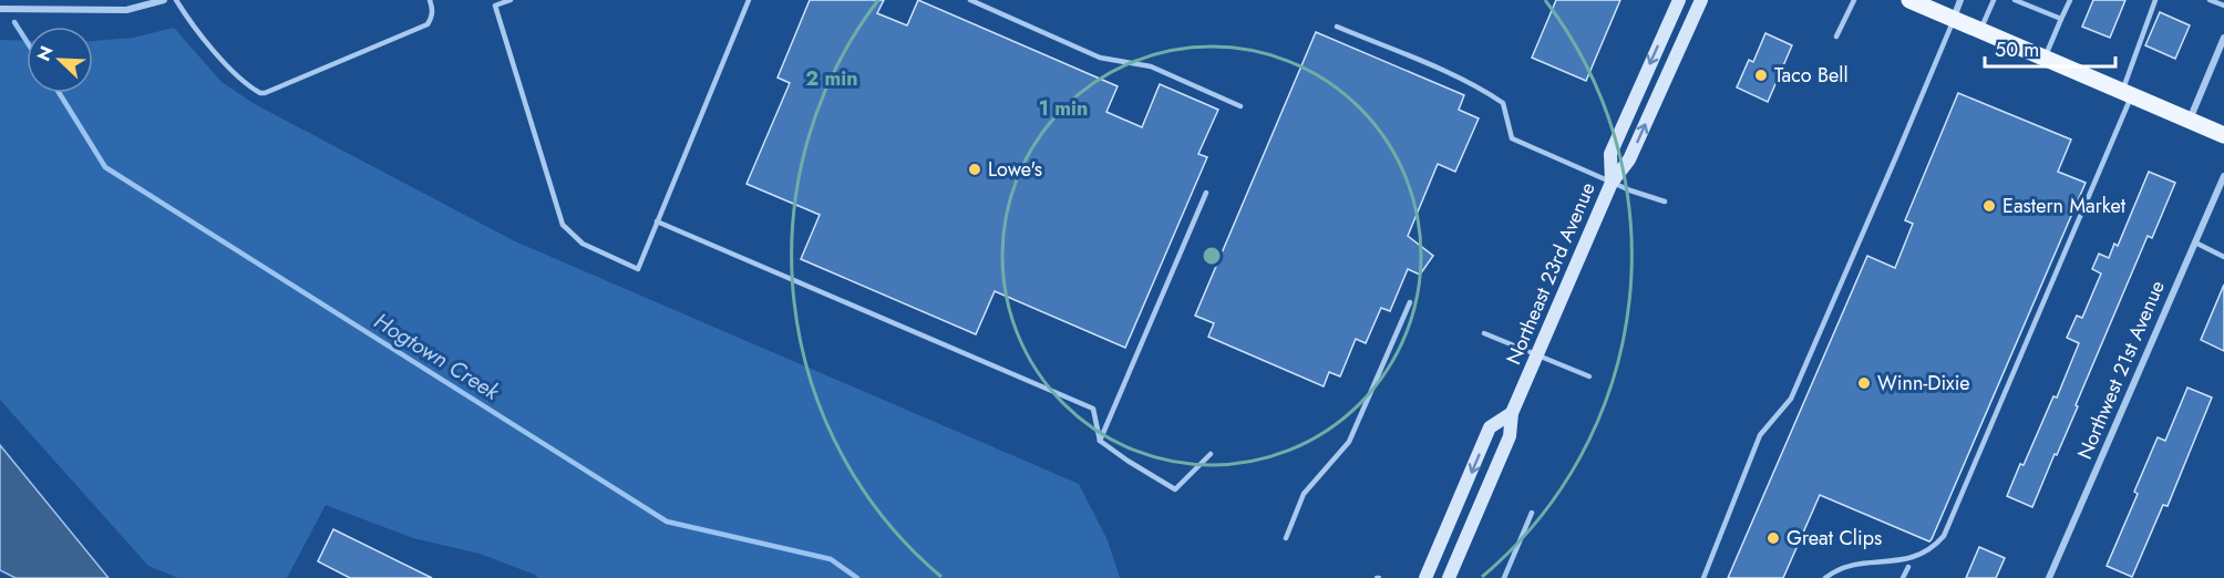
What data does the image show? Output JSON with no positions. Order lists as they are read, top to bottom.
{
  "streets": {
    "street": ["Northeast 23rd Avenue", "Northwest 21st Avenue"]
  },
  "water": ["Hogtown Creek"],
  "places": [
    "Taco Bell",
    "Lowe's",
    "Eastern Market",
    "Winn-Dixie",
    "Great Clips"
  ],
  "scale_bar": "50 m",
  "north": "top left",
  "rings": ["2 min", "1 min"]
}
